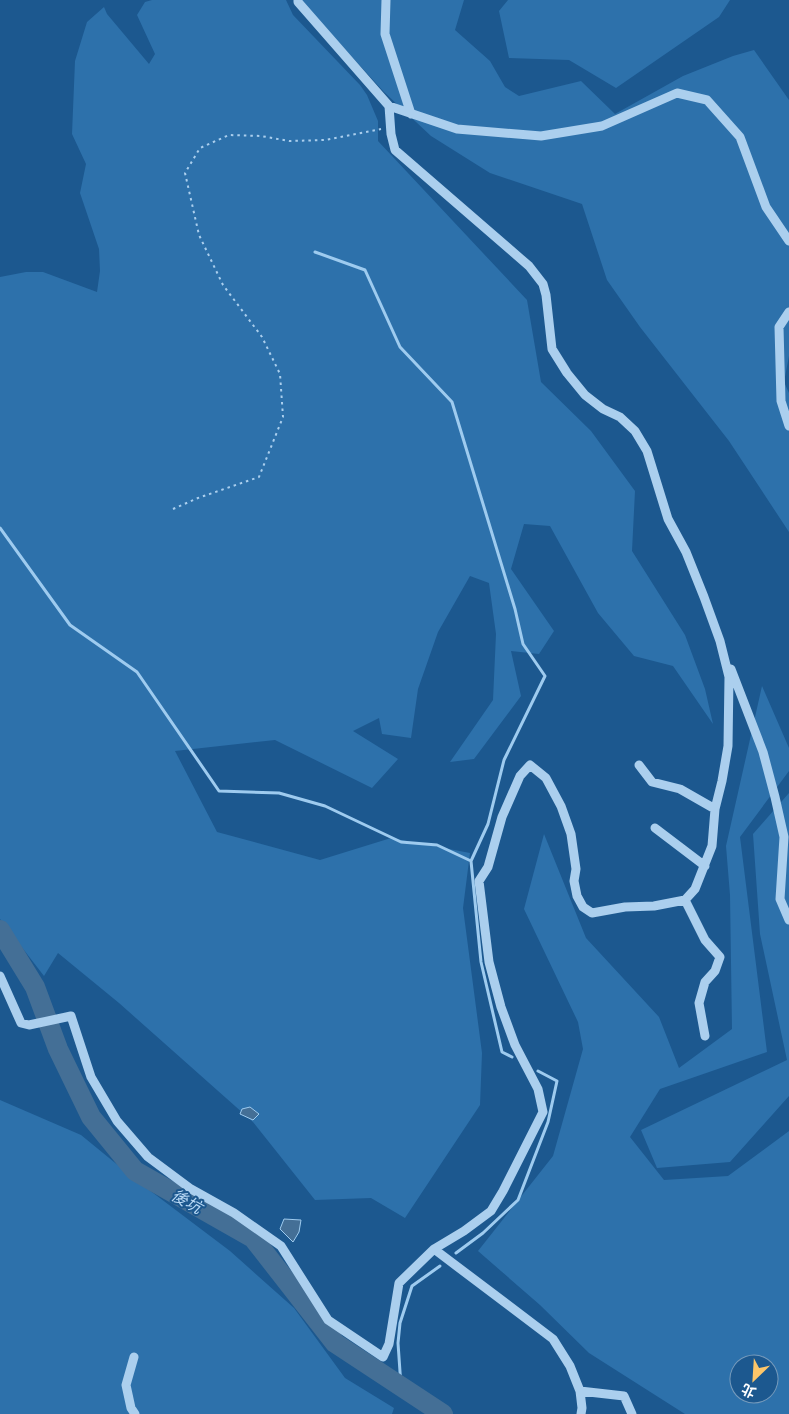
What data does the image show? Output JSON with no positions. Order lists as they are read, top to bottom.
{
  "water": ["後坑"],
  "north": "bottom left"
}
